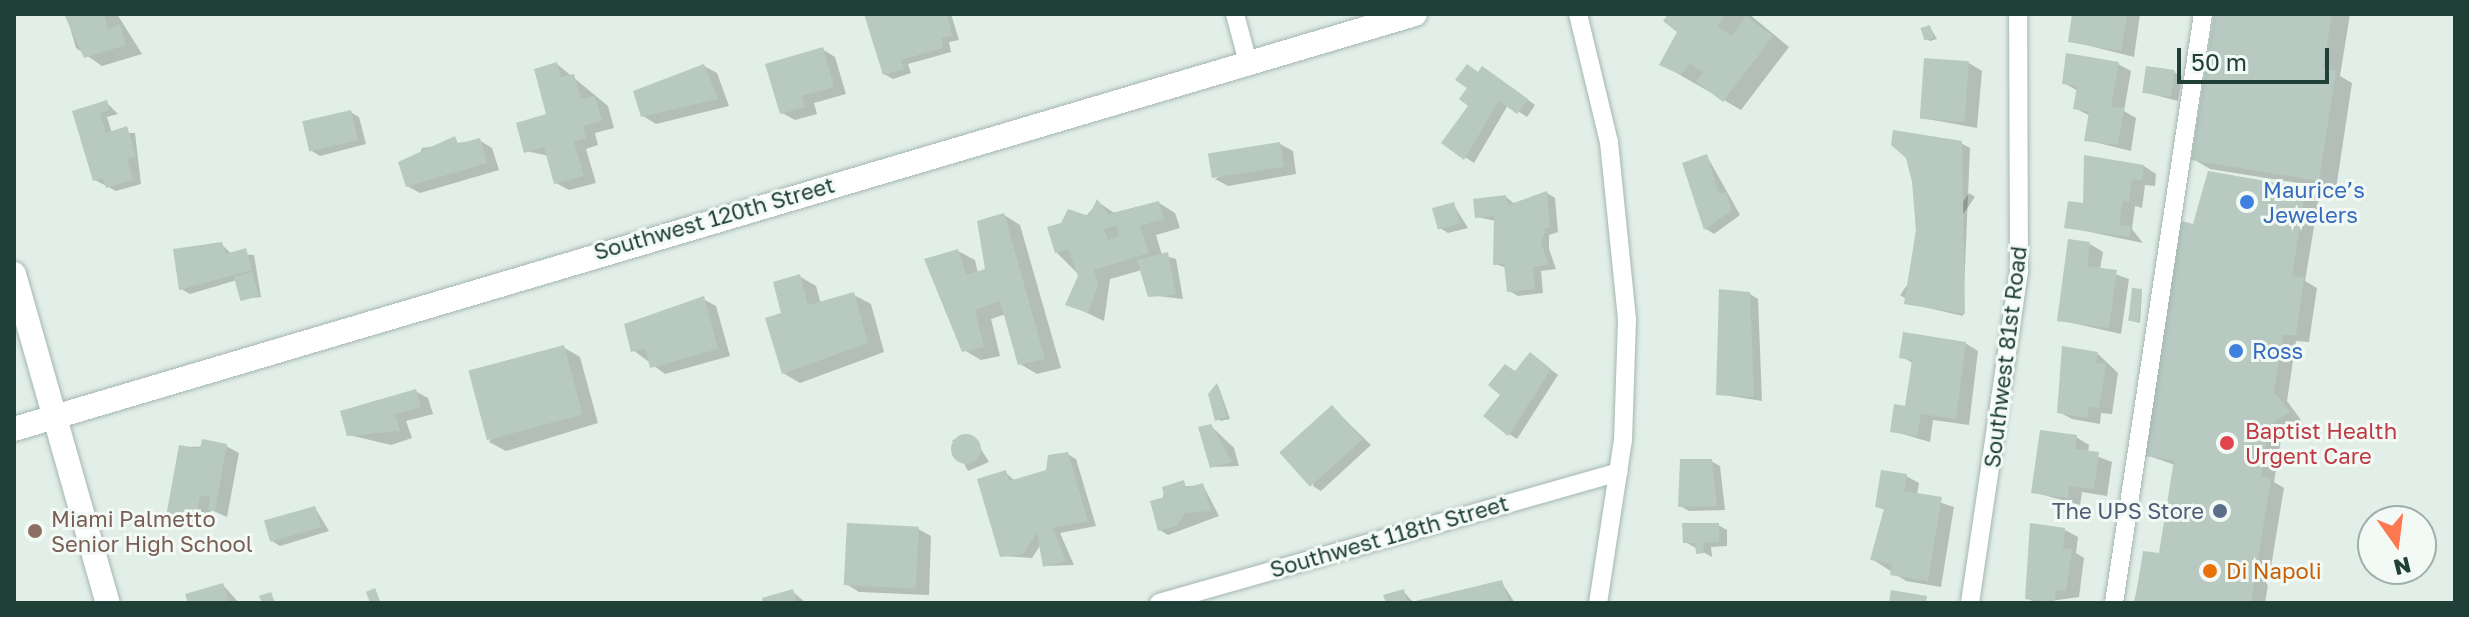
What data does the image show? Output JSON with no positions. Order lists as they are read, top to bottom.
{
  "streets": {
    "street": ["Southwest 120th Street", "Southwest 81st Road", "Southwest 118th Street"]
  },
  "places": [
    "Maurice’s Jewelers",
    "Ross",
    "Baptist Health Urgent Care",
    "The UPS Store",
    "Miami Palmetto Senior High School",
    "Di Napoli"
  ],
  "scale_bar": "50 m",
  "north": "bottom"
}
